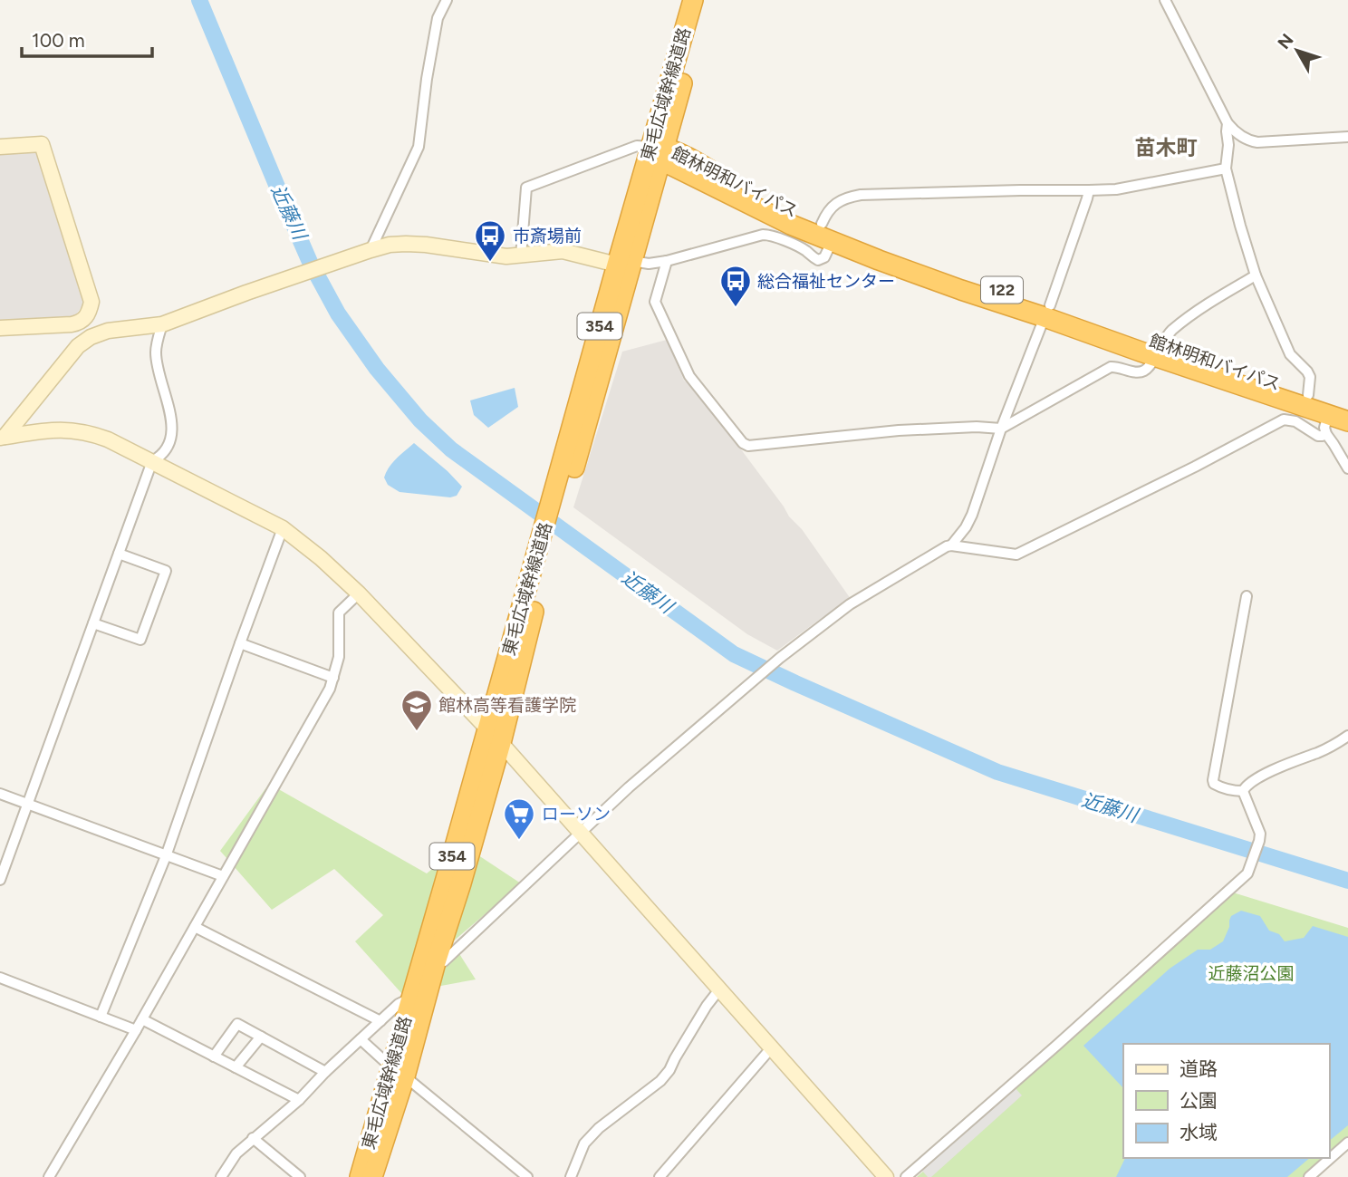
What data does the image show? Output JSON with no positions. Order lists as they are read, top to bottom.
{
  "streets": {
    "highway": [
      "東毛広域幹線道路",
      "館林明和バイパス",
      "122",
      "354"
    ]
  },
  "crossings": [
    ["東毛広域幹線道路", "館林明和バイパス"]
  ],
  "districts": ["苗木町"],
  "water": ["近藤川"],
  "parks": ["近藤沼公園"],
  "places": {
    "bus stop": ["市斎場前", "総合福祉センター"],
    "school or university": ["館林高等看護学院"],
    "supermarket": ["ローソン"]
  },
  "legend": ["道路", "公園", "水域"],
  "scale_bar": "100 m",
  "north": "top left"
}
